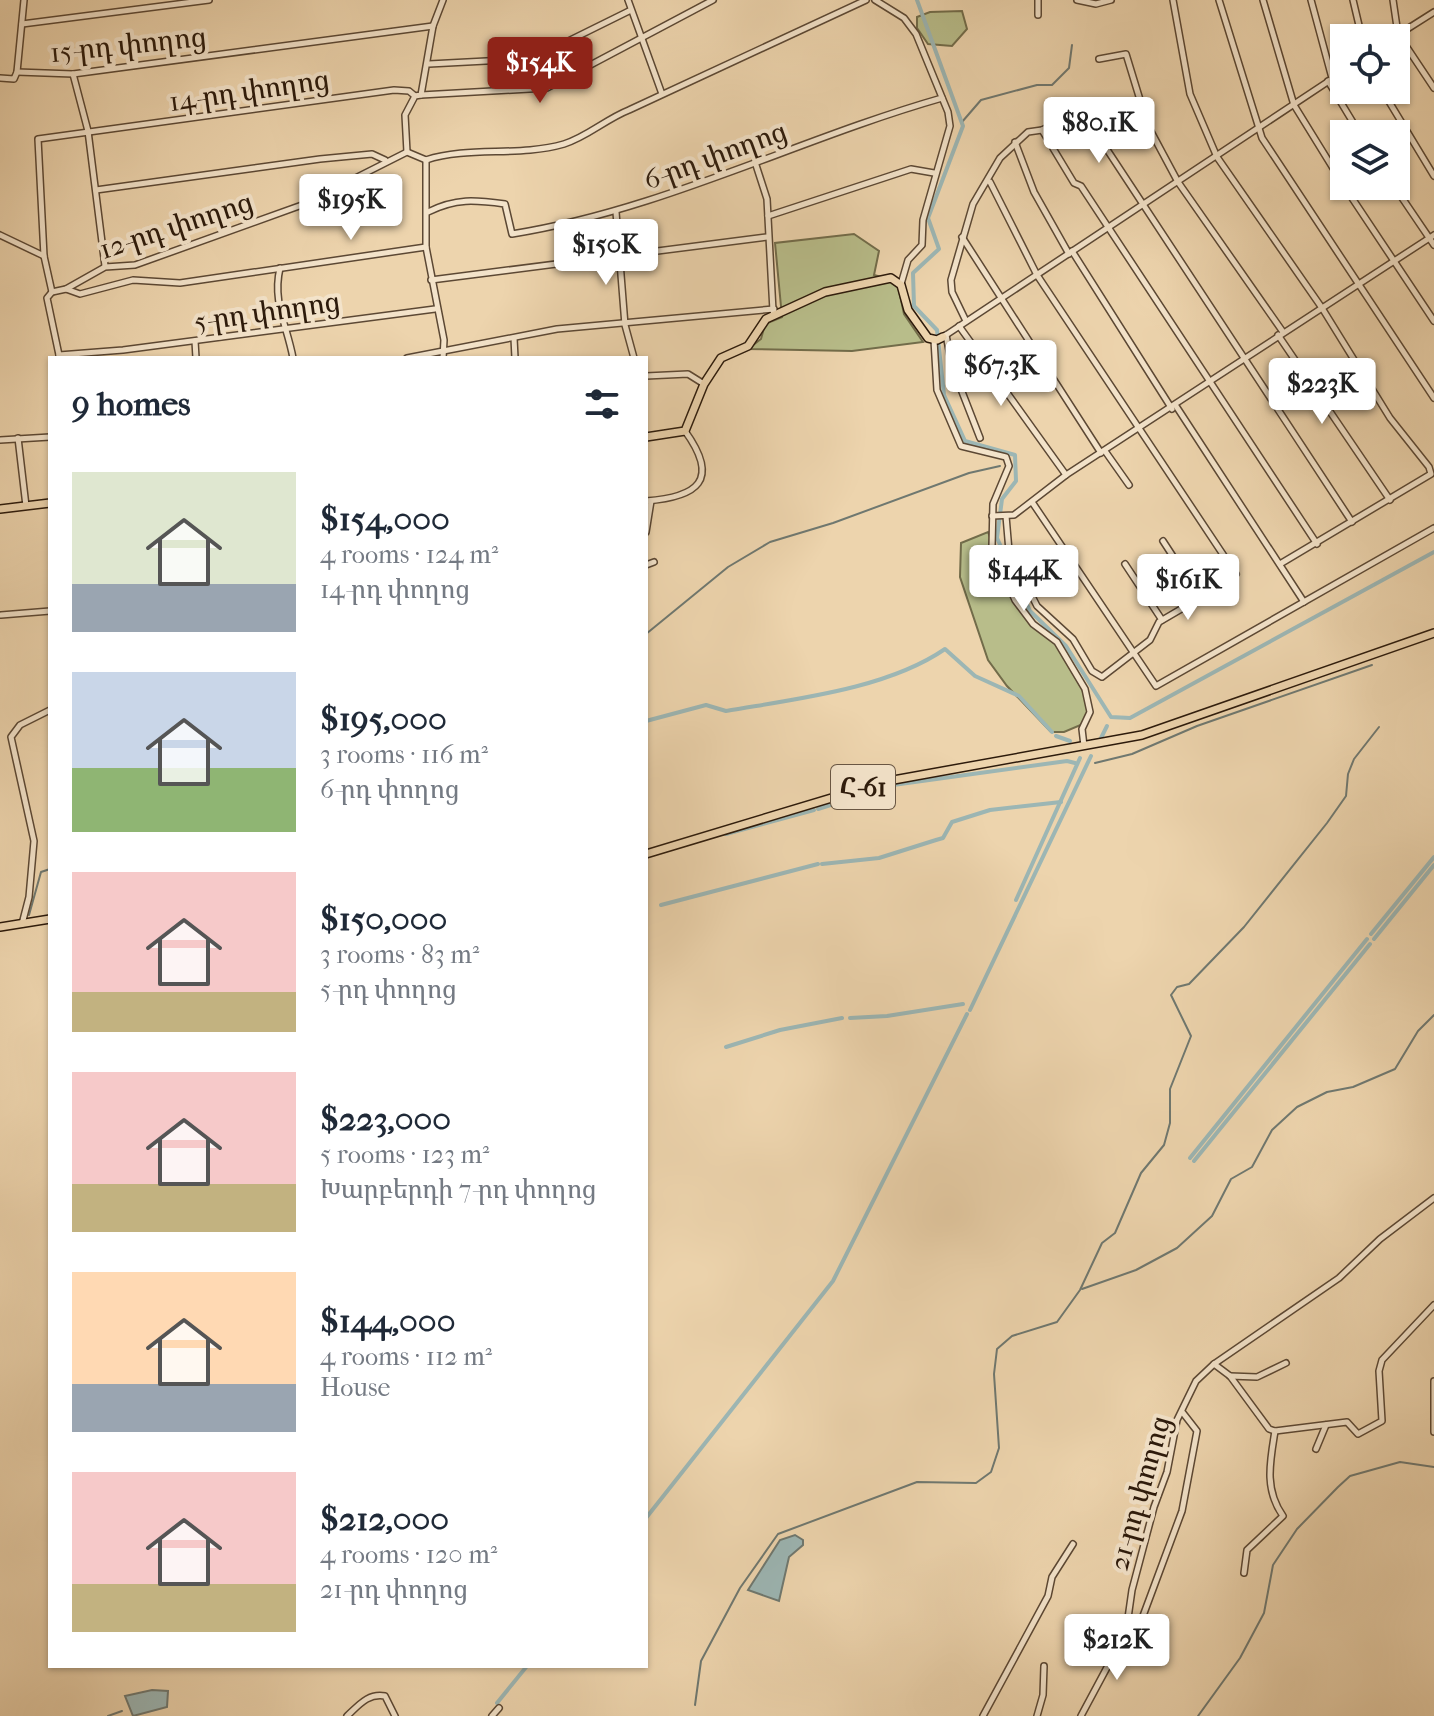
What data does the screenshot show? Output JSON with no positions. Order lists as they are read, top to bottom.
{
  "streets": {
    "main road": ["Հ-61"],
    "street": [
      "15-րդ փողոց",
      "14-րդ փողոց",
      "6-րդ փողոց",
      "12-րդ փողոց",
      "5-րդ փողոց",
      "21-րդ փողոց"
    ]
  },
  "page": {
    "price": [
      "$154K",
      "$80.1K",
      "$195K",
      "$150K",
      "$67.3K",
      "$223K",
      "$144K",
      "$161K",
      "$212K"
    ],
    "heading": "9 homes",
    "list": [
      {
        "name": "$154,000",
        "note": "4 rooms · 124 m² · 14-րդ փողոց"
      },
      {
        "name": "$195,000",
        "note": "3 rooms · 116 m² · 6-րդ փողոց"
      },
      {
        "name": "$150,000",
        "note": "3 rooms · 83 m² · 5-րդ փողոց"
      },
      {
        "name": "$223,000",
        "note": "5 rooms · 123 m² · Խարբերդի 7-րդ փողոց"
      },
      {
        "name": "$144,000",
        "note": "4 rooms · 112 m² · House"
      },
      {
        "name": "$212,000",
        "note": "4 rooms · 120 m² · 21-րդ փողոց"
      }
    ]
  }
}
